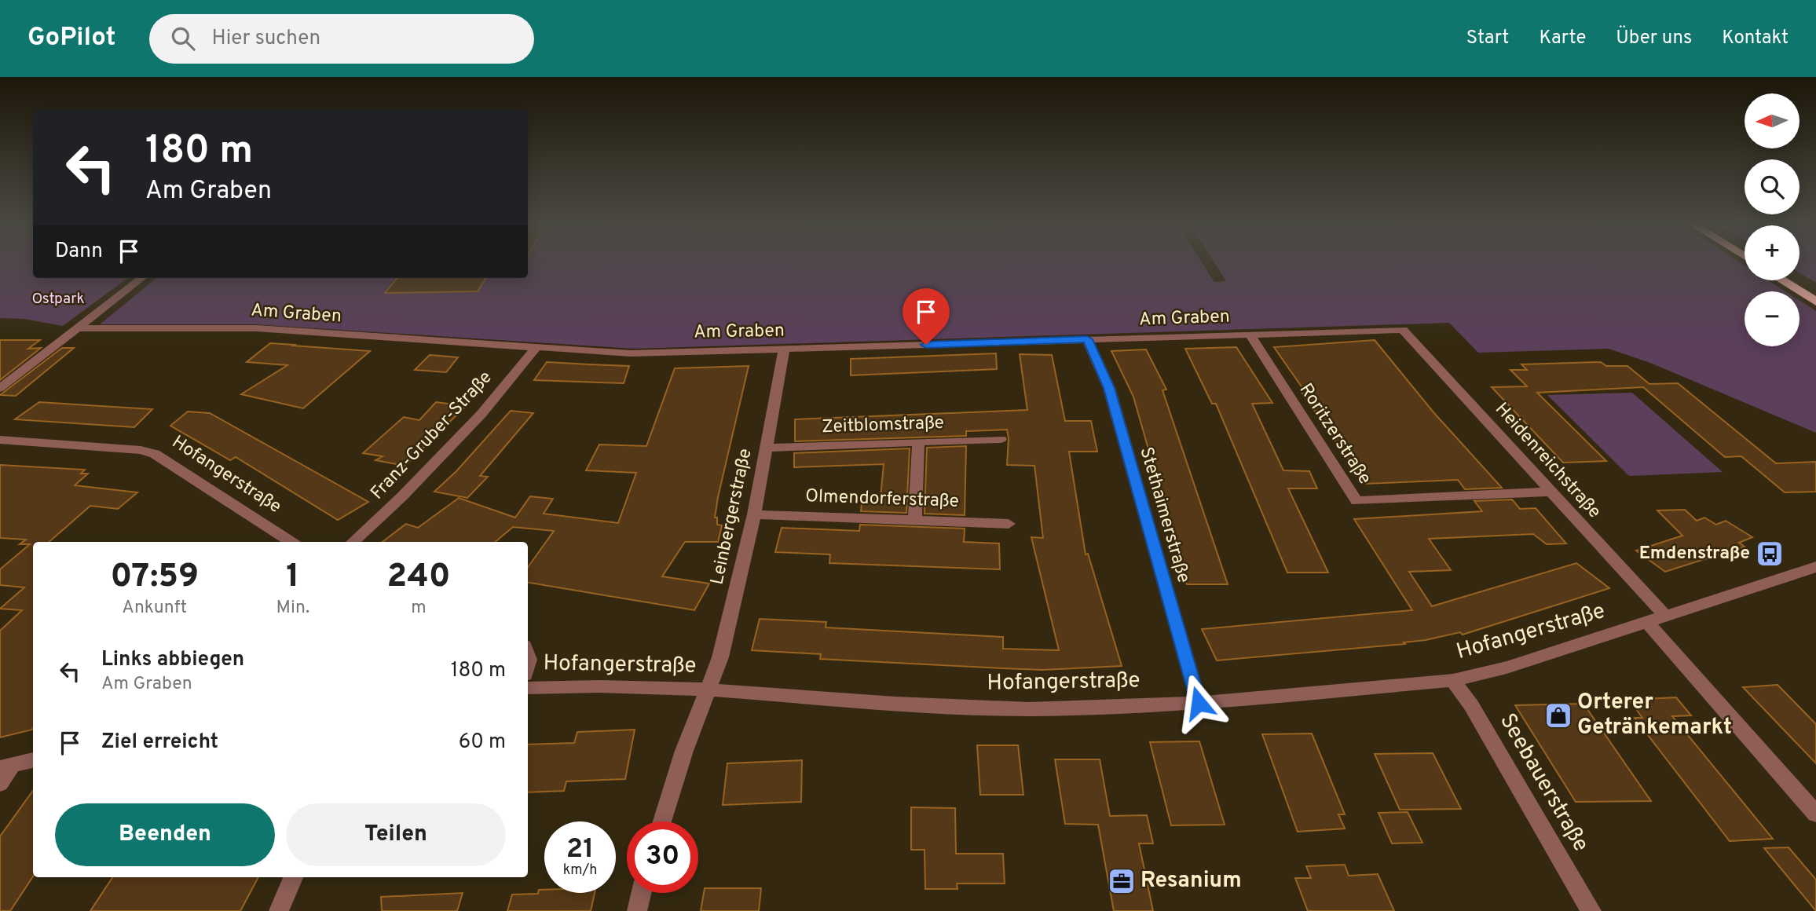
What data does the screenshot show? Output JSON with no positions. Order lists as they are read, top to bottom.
{
  "streets": {
    "street": [
      "Am Graben",
      "Zeitblomstraße",
      "Roritzerstraße",
      "Franz-Gruber-Straße",
      "Heidenreichstraße",
      "Hofangerstraße",
      "Olmendorferstraße",
      "Stethaimerstraße",
      "Leinbergerstraße",
      "Seebauerstraße"
    ]
  },
  "crossings": [
    ["Am Graben", "Roritzerstraße"],
    ["Am Graben", "Franz-Gruber-Straße"],
    ["Am Graben", "Heidenreichstraße"],
    ["Am Graben", "Stethaimerstraße"],
    ["Am Graben", "Leinbergerstraße"],
    ["Zeitblomstraße", "Leinbergerstraße"],
    ["Roritzerstraße", "Heidenreichstraße"],
    ["Heidenreichstraße", "Hofangerstraße"],
    ["Hofangerstraße", "Stethaimerstraße"],
    ["Hofangerstraße", "Leinbergerstraße"],
    ["Hofangerstraße", "Seebauerstraße"],
    ["Olmendorferstraße", "Leinbergerstraße"]
  ],
  "parks": ["Ostpark"],
  "places": {
    "bus stop": ["Emdenstraße"],
    "shop": ["Orterer Getränkemarkt"],
    "office": ["Resanium"]
  },
  "north": "left",
  "page": {
    "header": "GoPilot",
    "search": "Hier suchen",
    "nav": [
      "Start",
      "Karte",
      "Über uns",
      "Kontakt"
    ],
    "map_buttons": ["+", "−"],
    "turn": ["180 m", "Am Graben"],
    "then": "Dann",
    "eta": [
      "07:59",
      "Ankunft",
      "1",
      "Min.",
      "240",
      "m"
    ],
    "list": [
      {
        "name": "Links abbiegen",
        "note": "Am Graben",
        "value": "180 m"
      },
      {
        "name": "Ziel erreicht",
        "value": "60 m"
      }
    ],
    "buttons": ["Beenden", "Teilen"],
    "speed": "21 km/h",
    "limit": "30"
  }
}
